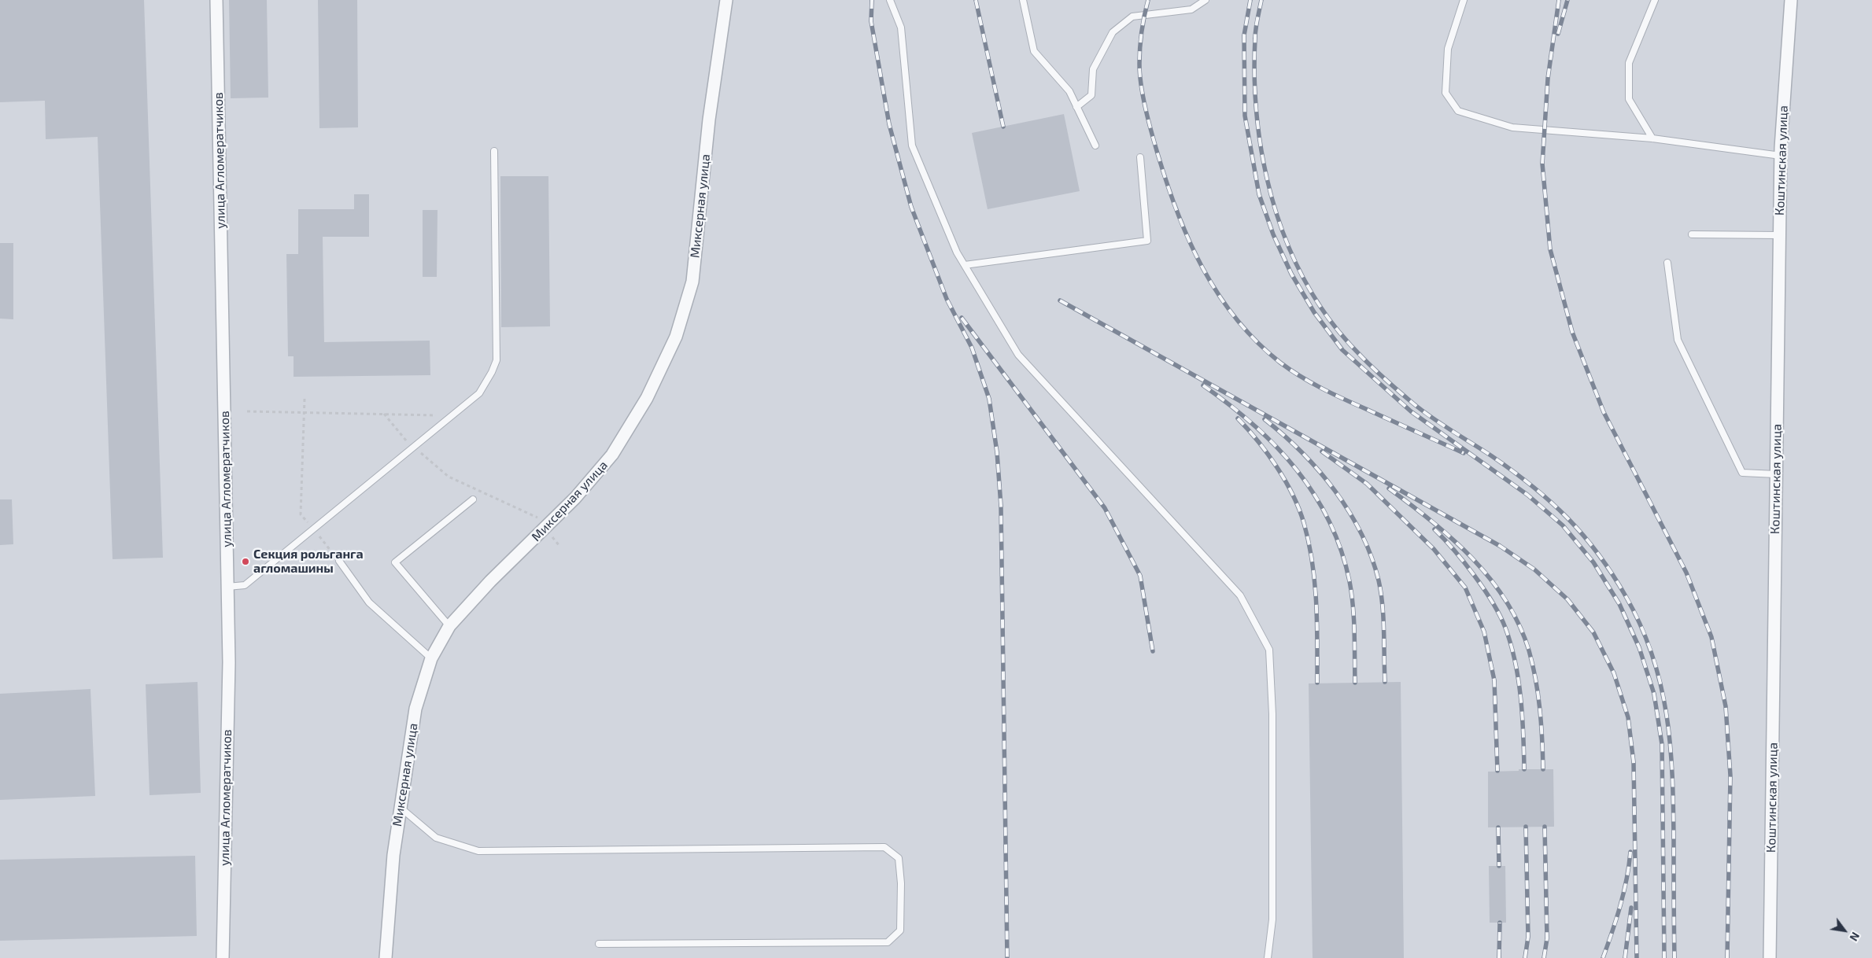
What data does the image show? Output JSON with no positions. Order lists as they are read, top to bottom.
{
  "streets": {
    "street": ["улица Агломератчиков", "Коштинская улица", "Миксерная улица"]
  },
  "places": ["Секция рольганга агломашины"],
  "north": "bottom right"
}
